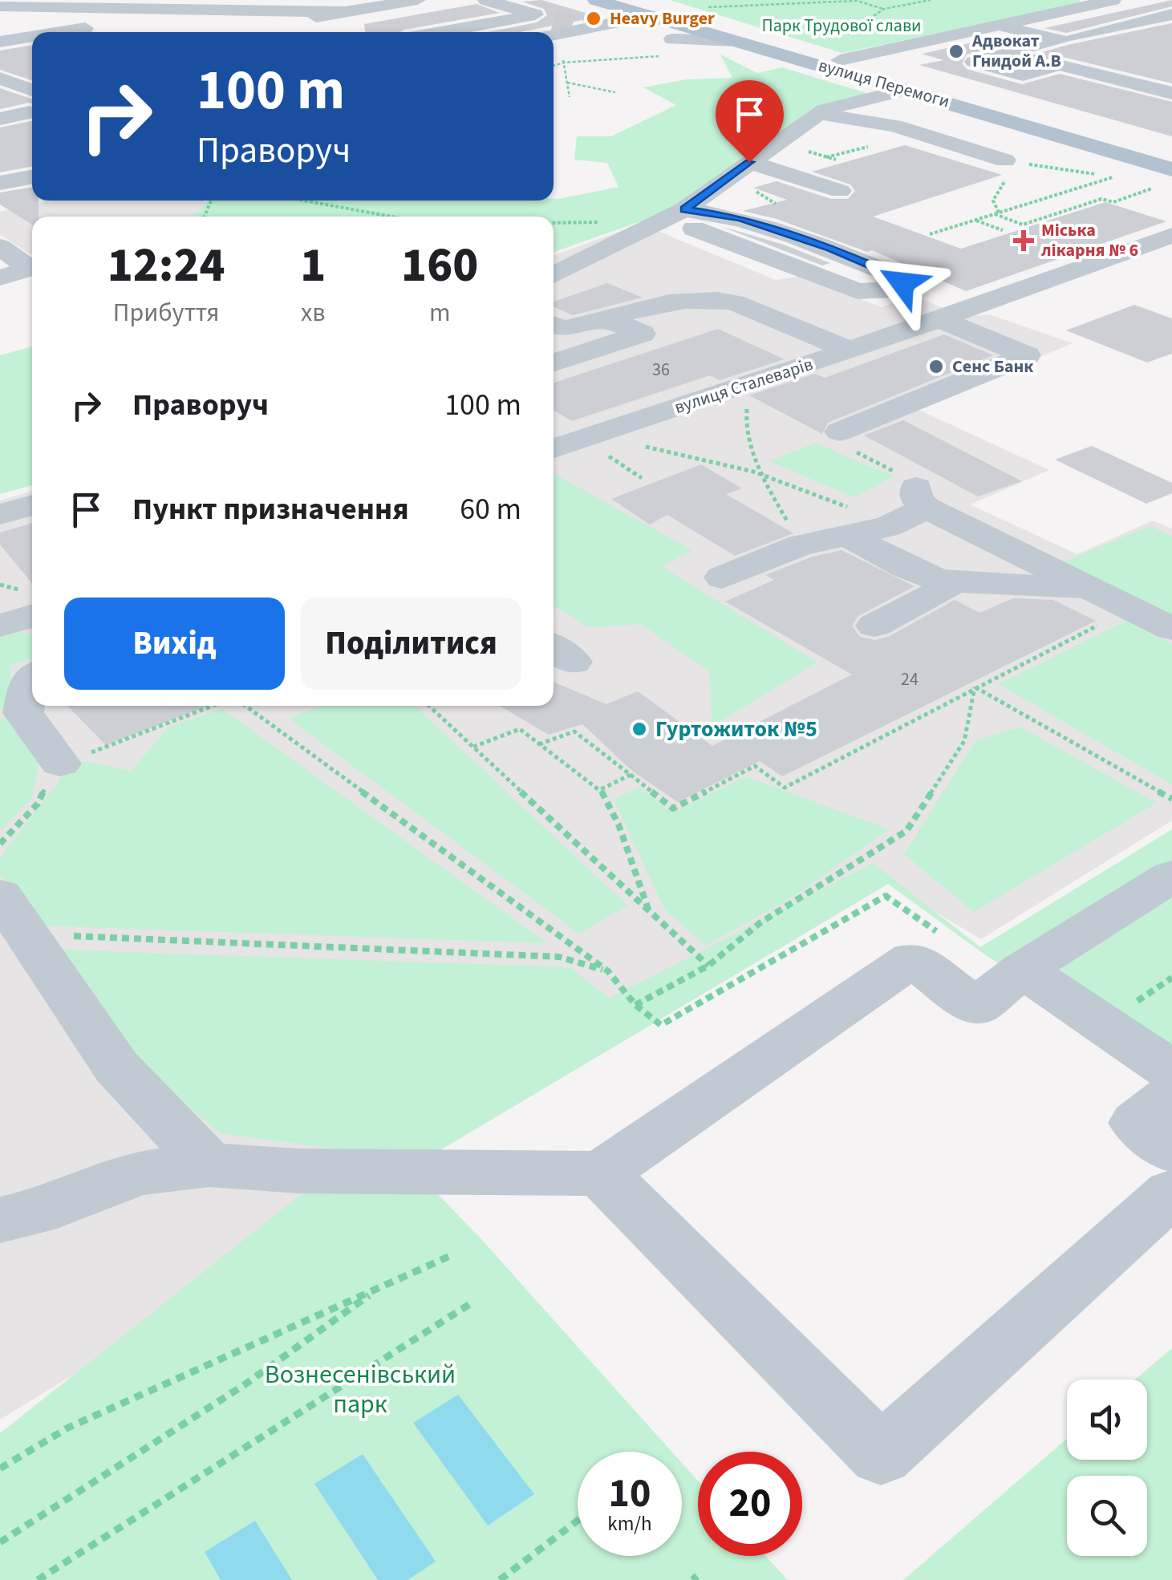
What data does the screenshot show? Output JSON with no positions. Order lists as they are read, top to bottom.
{
  "streets": {
    "main road": ["вулиця Перемоги"],
    "street": ["вулиця Сталеварів"]
  },
  "parks": ["Парк Трудової слави", "Вознесенівський парк"],
  "places": {
    "other": [
      "Heavy Burger",
      "Адвокат Гнидой А.В",
      "Сенс Банк",
      "Гуртожиток №5"
    ],
    "health": ["Мiська лiкарня № 6"]
  },
  "house_numbers": ["36", "24"],
  "page": {
    "turn": ["100 m", "Праворуч"],
    "eta": [
      "12:24",
      "Прибуття",
      "1",
      "хв",
      "160",
      "m"
    ],
    "list": [
      {
        "name": "Праворуч",
        "value": "100 m"
      },
      {
        "name": "Пункт призначення",
        "value": "60 m"
      }
    ],
    "buttons": ["Вихід", "Поділитися"],
    "speed": "10 km/h",
    "limit": "20"
  }
}
